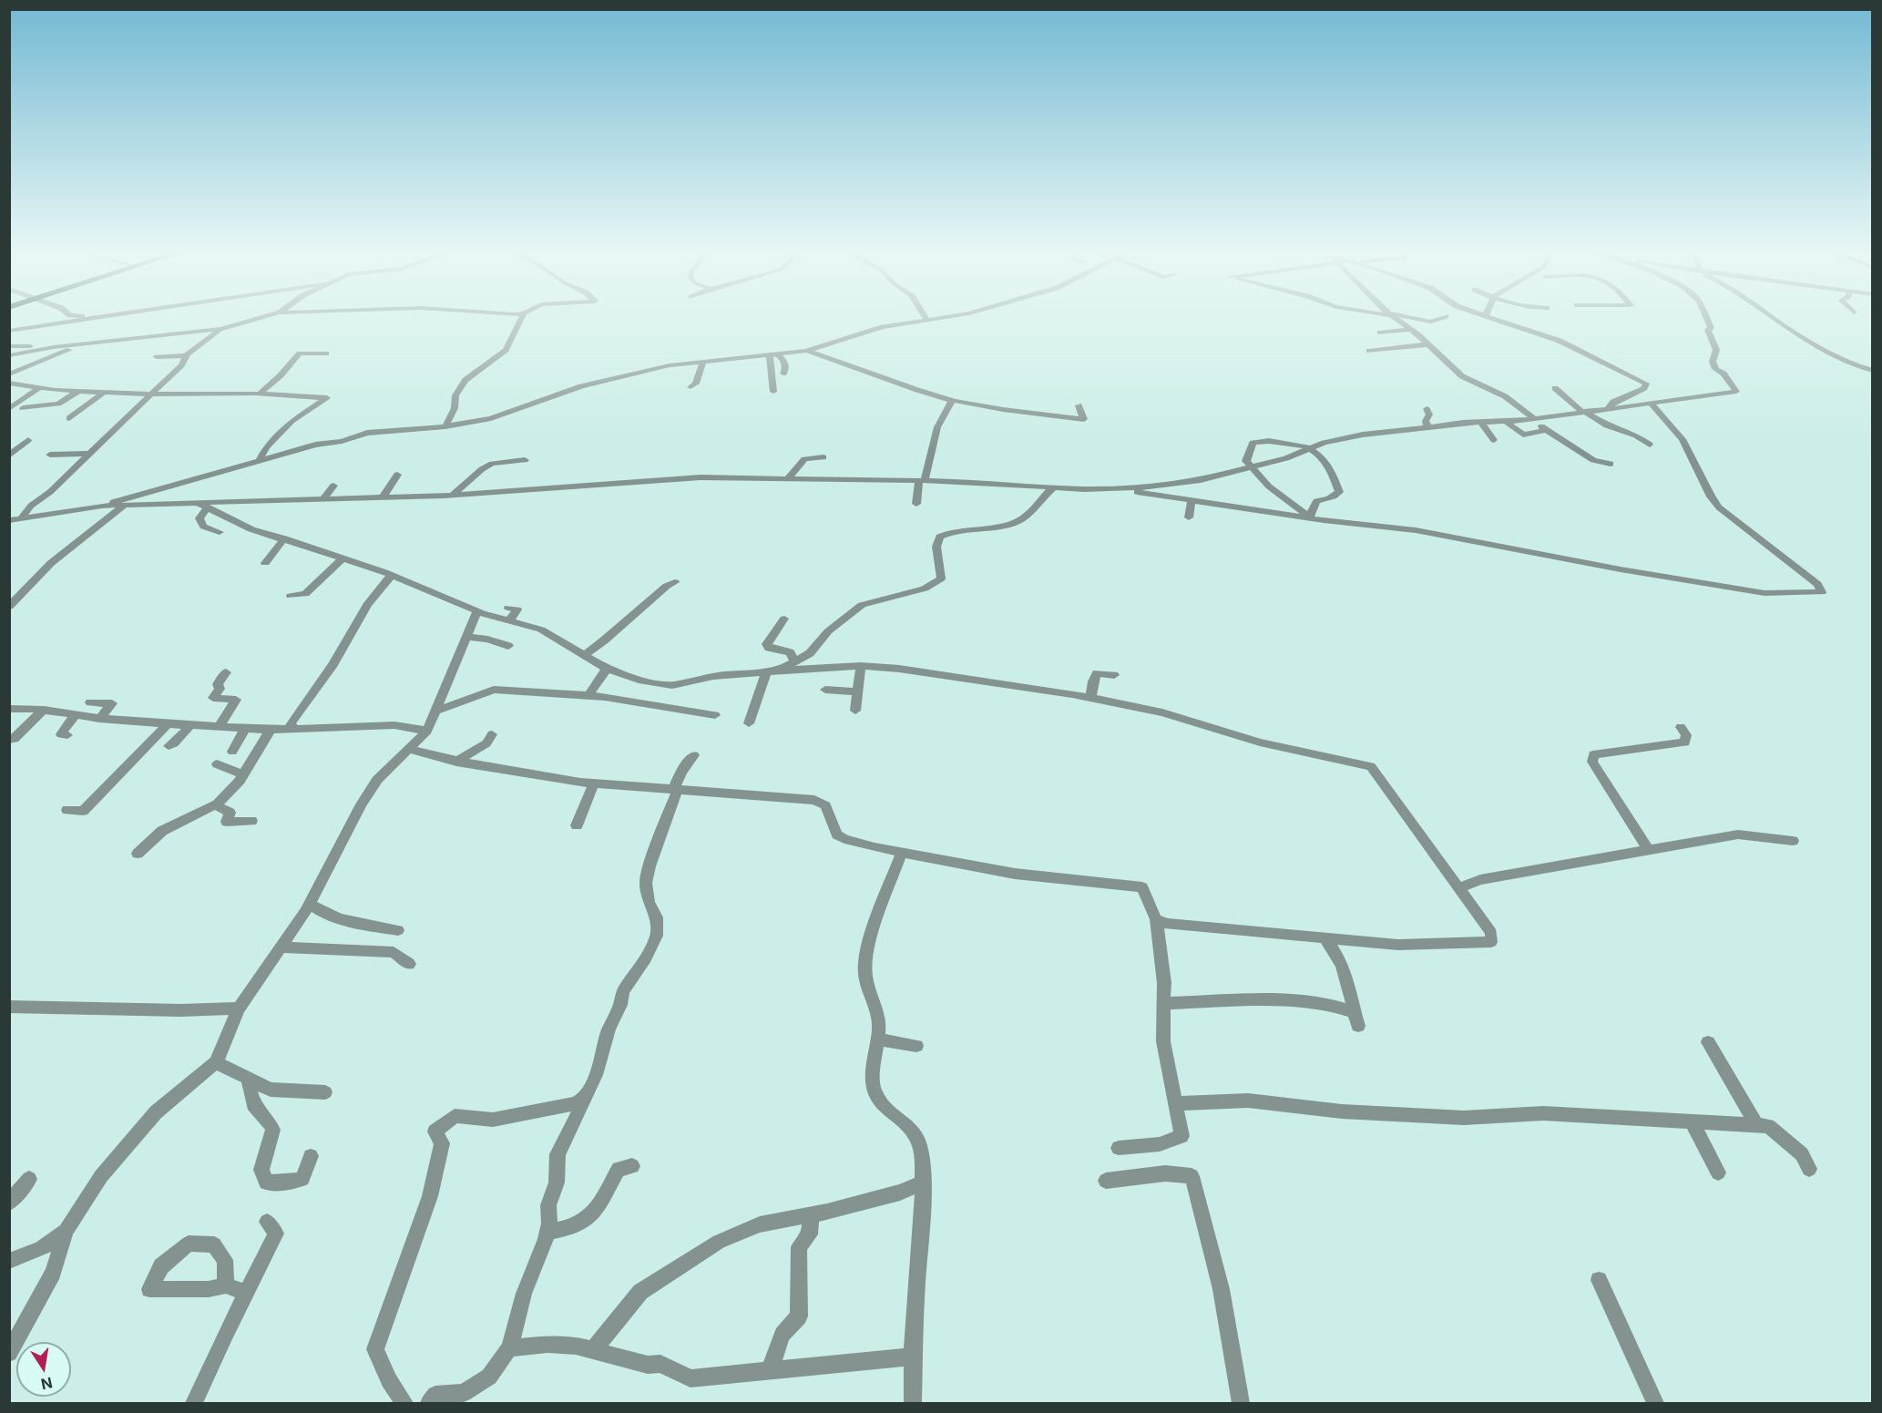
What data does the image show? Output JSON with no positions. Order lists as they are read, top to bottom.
{
  "north": "bottom"
}
